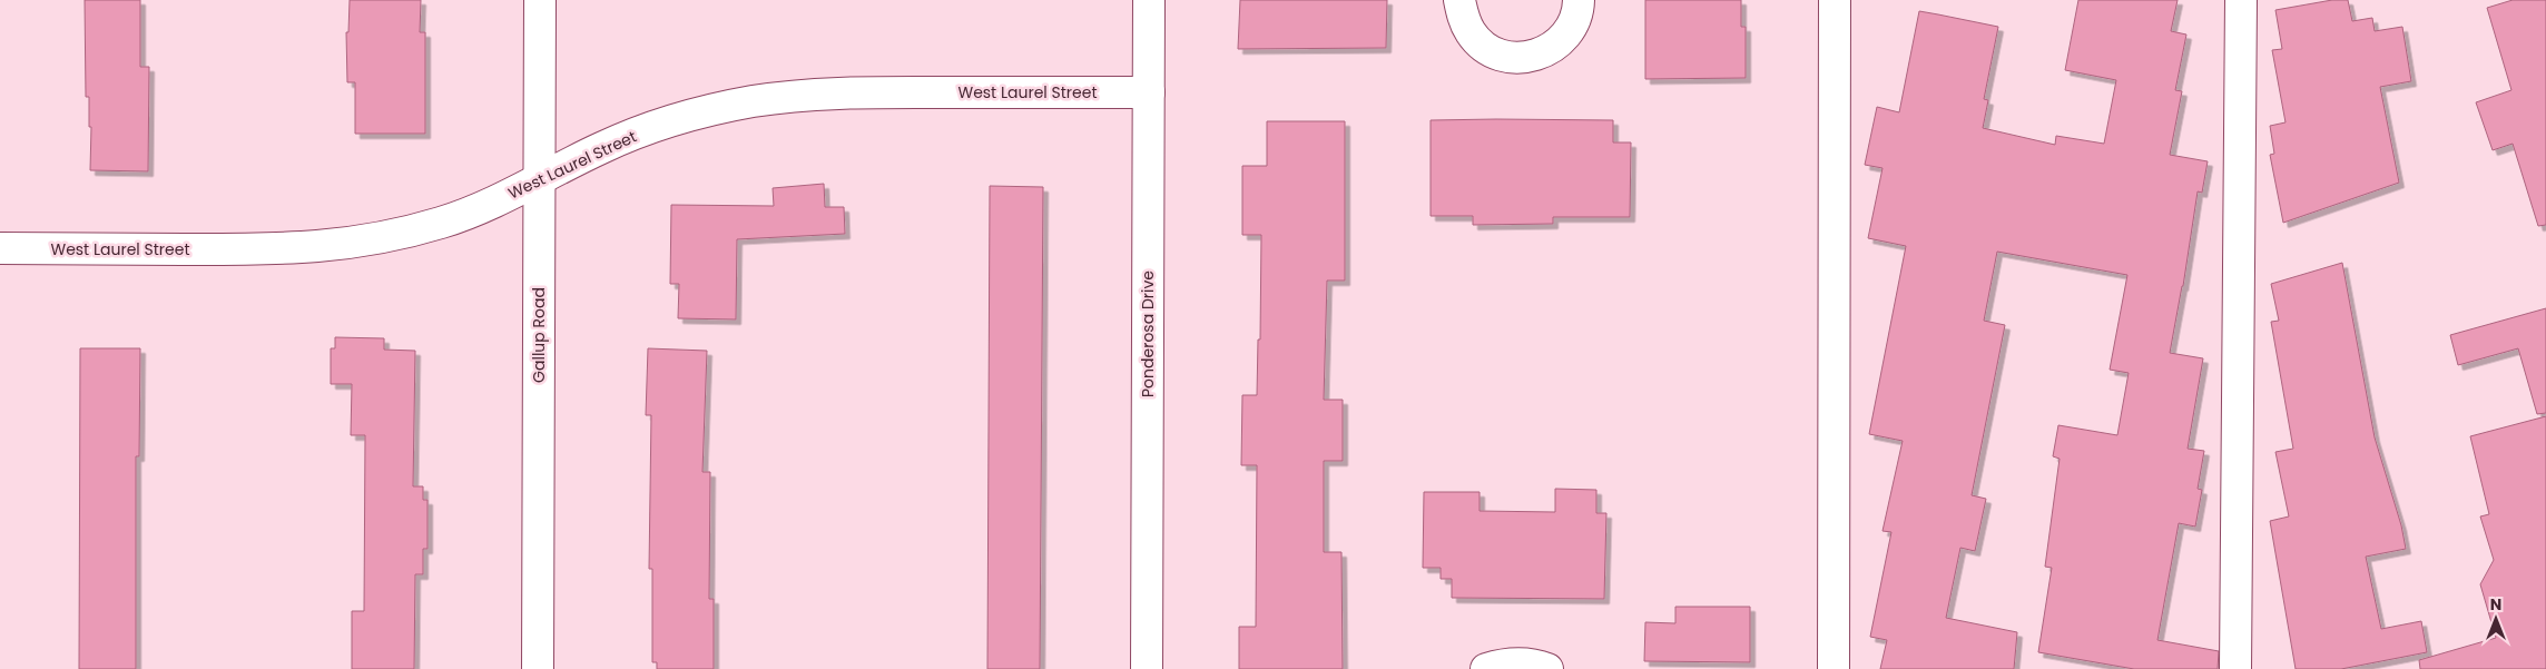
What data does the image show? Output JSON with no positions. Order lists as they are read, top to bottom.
{
  "streets": {
    "street": ["West Laurel Street", "Ponderosa Drive", "Gallup Road"]
  },
  "crossings": [
    ["West Laurel Street", "Ponderosa Drive"],
    ["West Laurel Street", "Gallup Road"]
  ],
  "north": "top"
}
